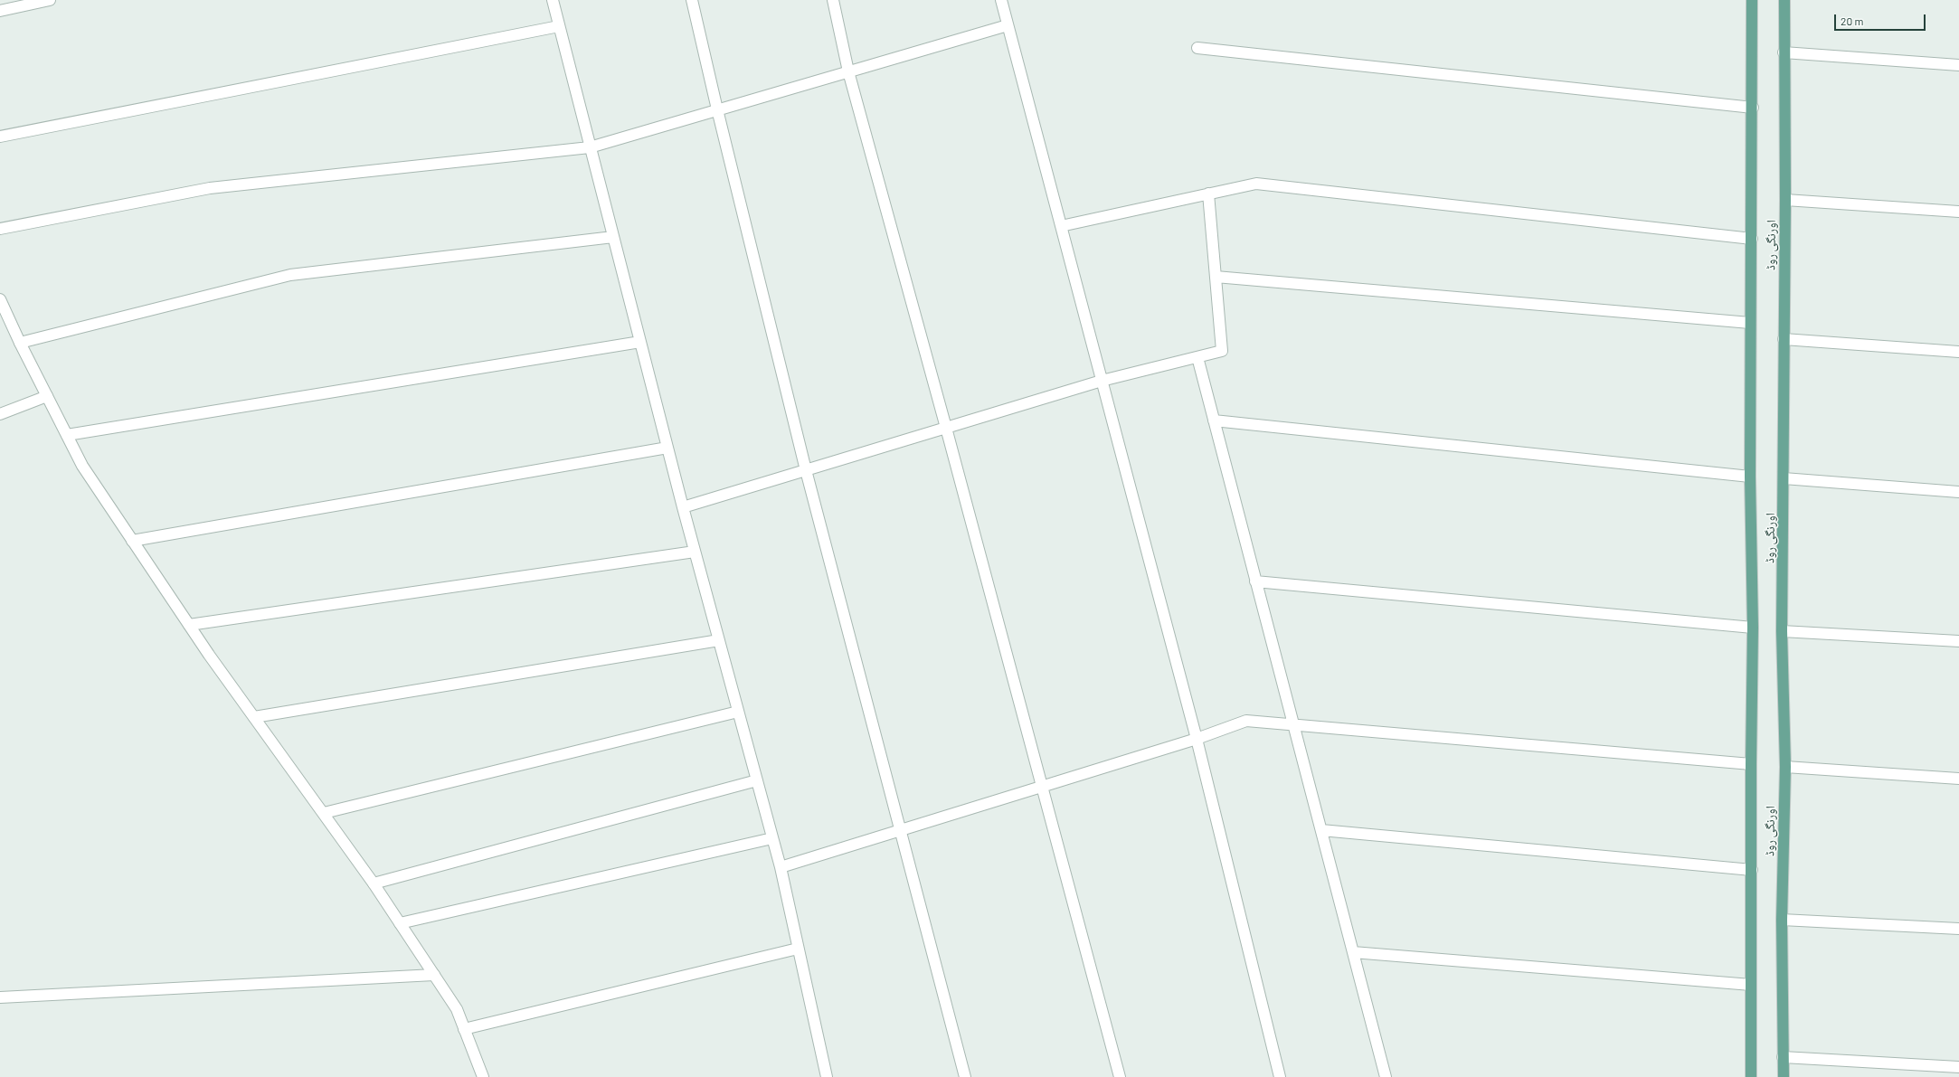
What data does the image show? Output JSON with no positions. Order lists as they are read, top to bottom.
{
  "streets": {
    "main road": ["اورنگی روڈ"]
  },
  "scale_bar": "20 m"
}
